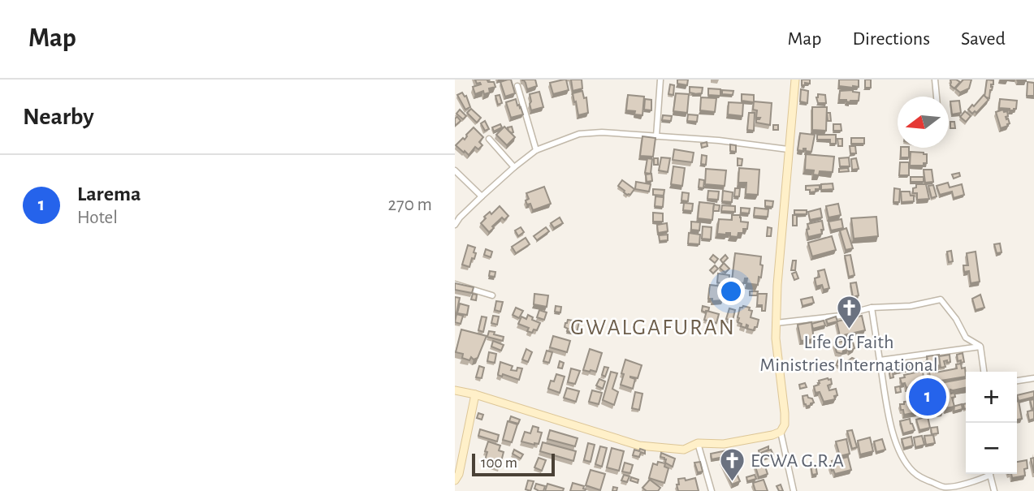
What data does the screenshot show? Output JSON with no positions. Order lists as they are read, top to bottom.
{
  "districts": ["GWALGAFURAN"],
  "places": {
    "church": ["Life Of Faith Ministries International", "ECWA G.R.A"]
  },
  "scale_bar": "100 m",
  "north": "left",
  "page": {
    "header": "Map",
    "nav": ["Map", "Directions", "Saved"],
    "heading": "Nearby",
    "list": [
      {
        "mark": "1",
        "name": "Larema",
        "note": "Hotel",
        "value": "270 m"
      }
    ],
    "map_buttons": ["+", "−"],
    "pins": "1",
    "scale": "100 m"
  }
}
